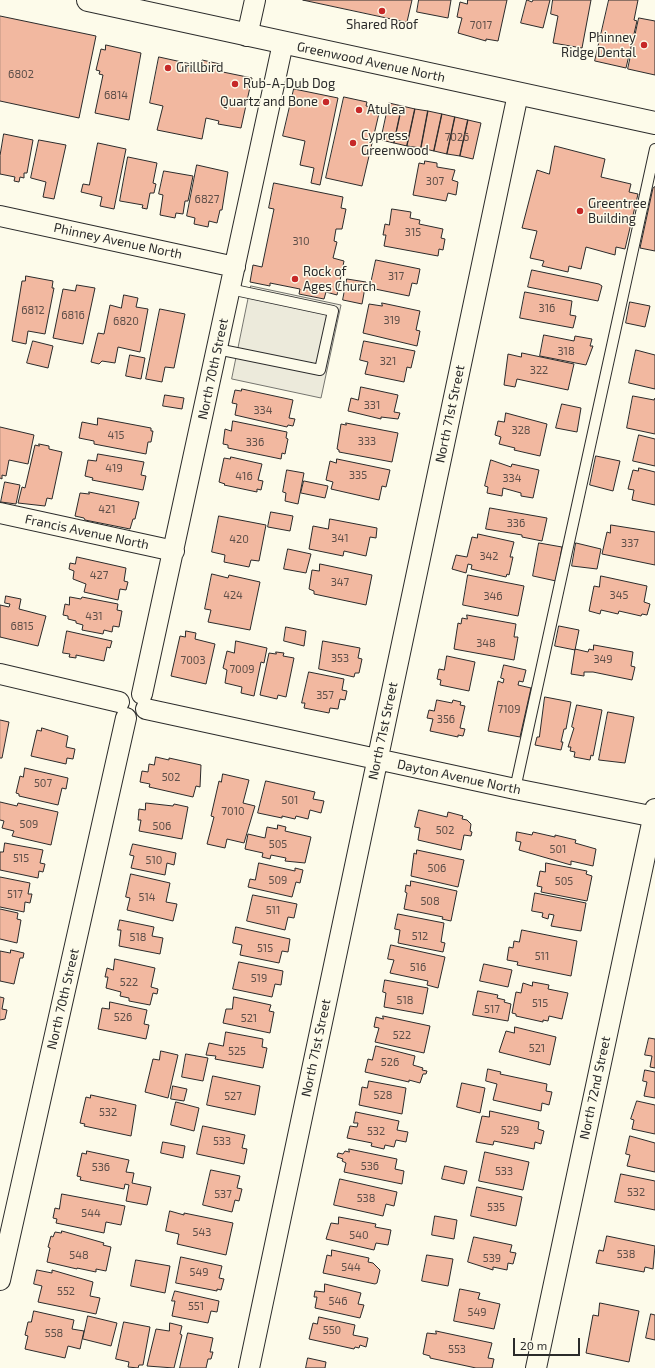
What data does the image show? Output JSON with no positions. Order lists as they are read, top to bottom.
{
  "streets": {
    "street": [
      "Greenwood Avenue North",
      "Phinney Avenue North",
      "North 70th Street",
      "North 71st Street",
      "Francis Avenue North",
      "Dayton Avenue North",
      "North 72nd Street"
    ]
  },
  "crossings": [
    ["Greenwood Avenue North", "North 70th Street"],
    ["Greenwood Avenue North", "North 71st Street"],
    ["Phinney Avenue North", "North 70th Street"],
    ["North 70th Street", "Francis Avenue North"],
    ["North 70th Street", "Dayton Avenue North"],
    ["North 71st Street", "Dayton Avenue North"],
    ["Dayton Avenue North", "North 72nd Street"]
  ],
  "places": [
    "Shared Roof",
    "Phinney Ridge Dental",
    "Grillbird",
    "Rub-A-Dub Dog",
    "Quartz and Bone",
    "Atulea",
    "Cypress Greenwood",
    "Greentree Building",
    "Rock of Ages Church"
  ],
  "house_numbers": [
    "7017",
    "6802",
    "6814",
    "7026",
    "307",
    "6827",
    "315",
    "310",
    "317",
    "316",
    "6812",
    "6816",
    "319",
    "6820",
    "318",
    "321",
    "322",
    "331",
    "334",
    "328",
    "415",
    "333",
    "336",
    "419",
    "335",
    "416",
    "334",
    "421",
    "336",
    "341",
    "420",
    "337",
    "342",
    "427",
    "347",
    "424",
    "345",
    "346",
    "431",
    "6815",
    "348",
    "353",
    "349",
    "7003",
    "7009",
    "357",
    "7109",
    "356",
    "502",
    "507",
    "501",
    "7010",
    "509",
    "506",
    "502",
    "505",
    "501",
    "515",
    "510",
    "506",
    "509",
    "505",
    "517",
    "514",
    "508",
    "511",
    "512",
    "518",
    "515",
    "511",
    "516",
    "519",
    "522",
    "518",
    "515",
    "517",
    "526",
    "521",
    "522",
    "521",
    "525",
    "526",
    "528",
    "527",
    "532",
    "529",
    "532",
    "533",
    "536",
    "536",
    "533",
    "532",
    "537",
    "538",
    "535",
    "544",
    "543",
    "540",
    "538",
    "548",
    "539",
    "544",
    "549",
    "552",
    "546",
    "551",
    "549",
    "550",
    "558",
    "553"
  ],
  "scale_bar": "20 m"
}
